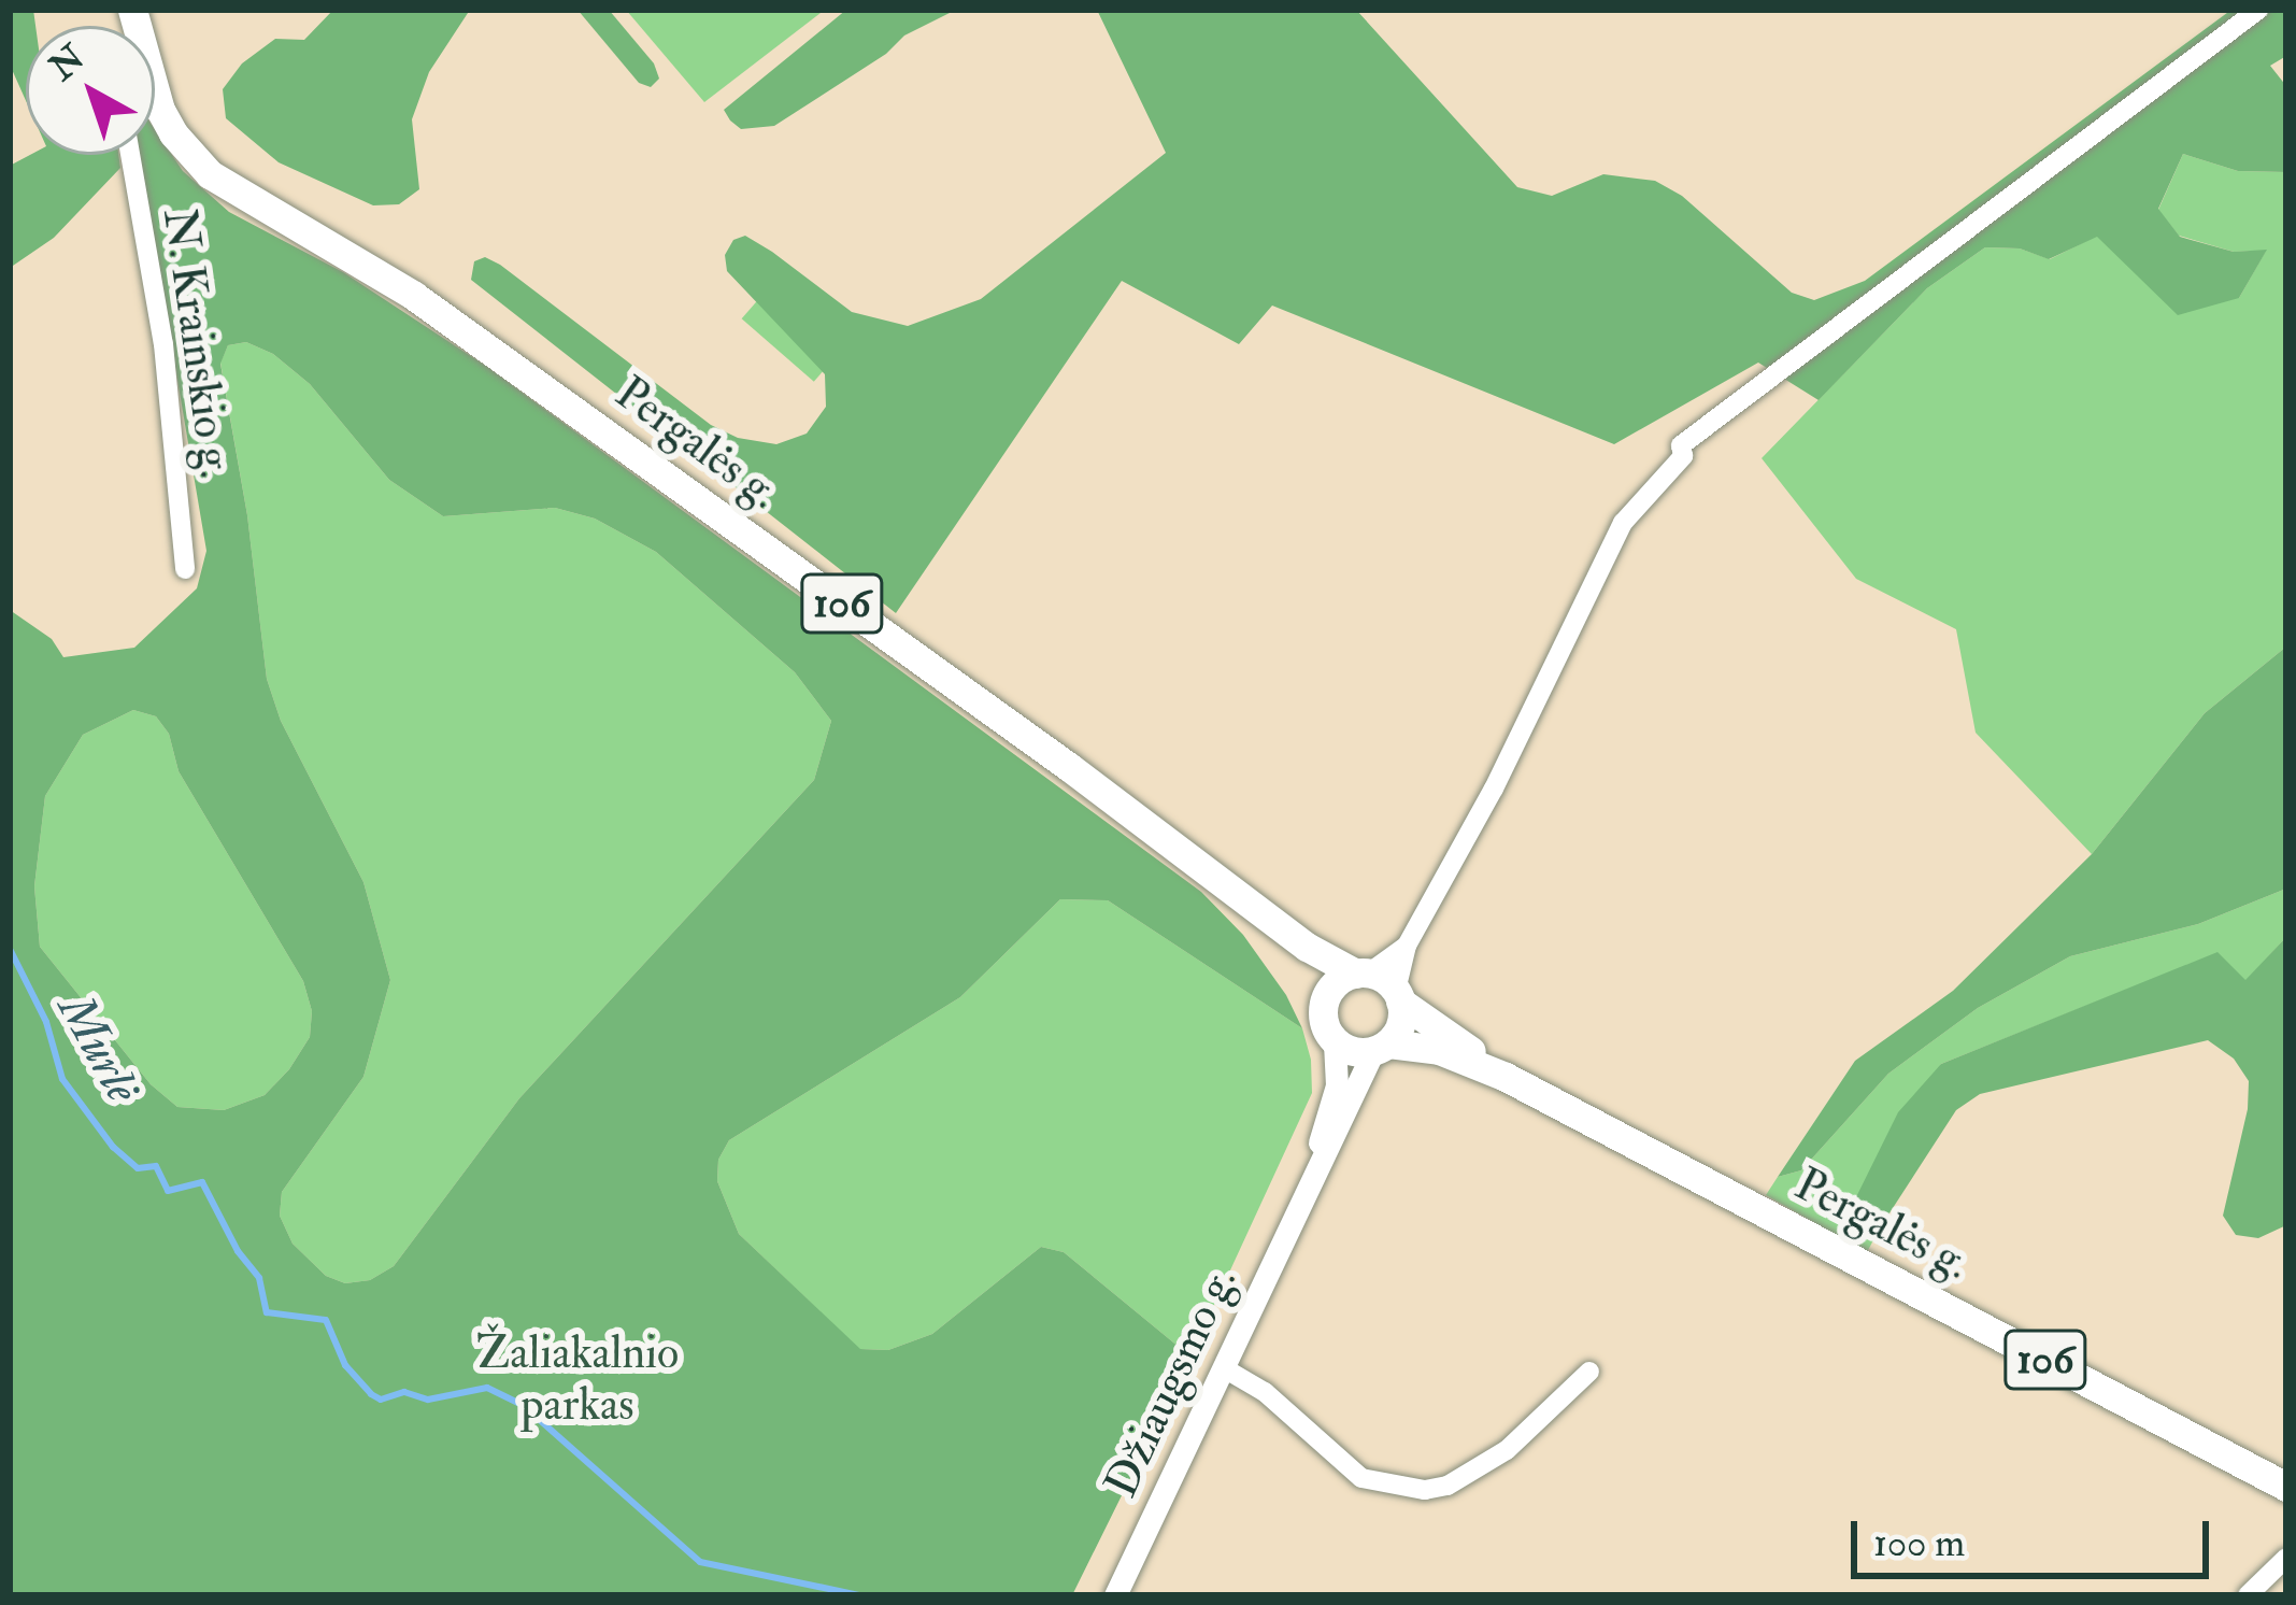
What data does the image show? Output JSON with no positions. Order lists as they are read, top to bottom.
{
  "streets": {
    "main road": ["Pergalės g.", "106"],
    "street": ["N. Krainskio g.", "Džiaugsmo g."]
  },
  "crossings": [
    ["Pergalės g.", "Džiaugsmo g."]
  ],
  "water": ["Murlė"],
  "parks": ["Žaliakalnio parkas"],
  "scale_bar": "100 m",
  "north": "top left"
}
